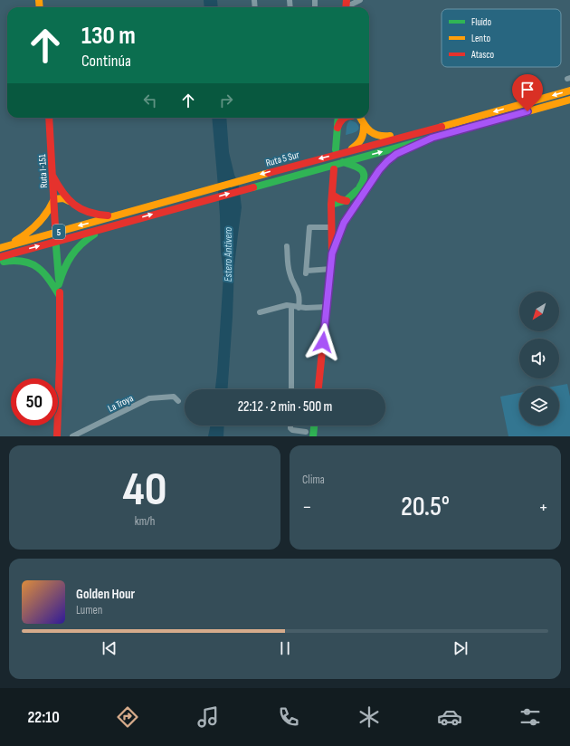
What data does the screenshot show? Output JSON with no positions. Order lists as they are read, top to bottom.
{
  "streets": {
    "main road": ["Ruta 5 Sur", "Ruta I-151", "5"],
    "street": ["La Troya"]
  },
  "water": ["Estero Antivero"],
  "legend": ["Fluido", "Lento", "Atasco"],
  "north": "bottom left",
  "page": {
    "turn": ["130 m", "Continúa"],
    "limit": "50",
    "trip": "22:12 · 2 min · 500 m",
    "tile": [
      ["40", "km/h"],
      "Clima"
    ],
    "heat": ["−", "20.5°", "+"],
    "song": ["Golden Hour", "Lumen"],
    "tabs": "22:10"
  }
}
